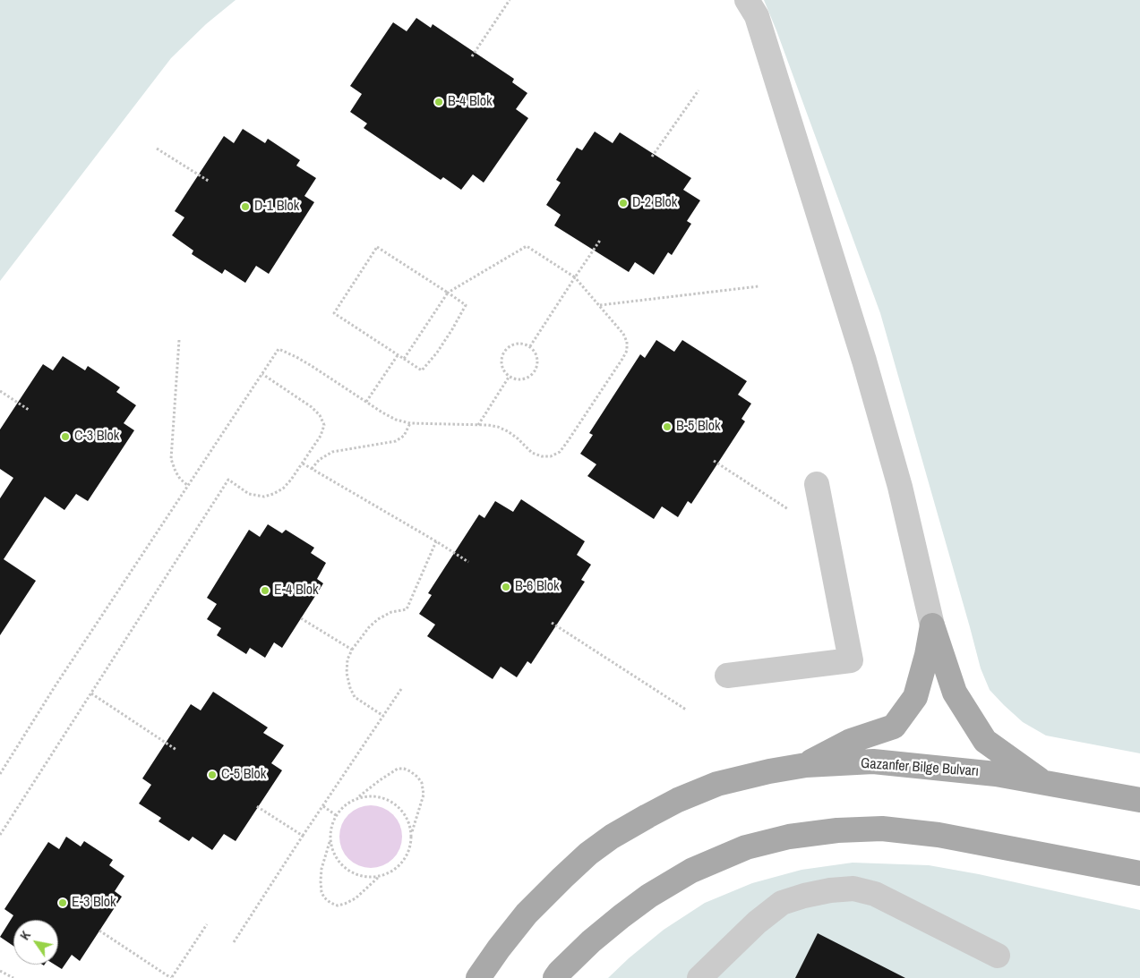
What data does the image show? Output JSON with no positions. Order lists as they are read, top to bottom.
{
  "streets": {
    "main road": ["Gazanfer Bilge Bulvarı"]
  },
  "places": [
    "B-4 Blok",
    "D-2 Blok",
    "D-1 Blok",
    "B-5 Blok",
    "C-3 Blok",
    "B-6 Blok",
    "E-4 Blok",
    "C-5 Blok",
    "E-3 Blok"
  ],
  "north": "top left"
}
